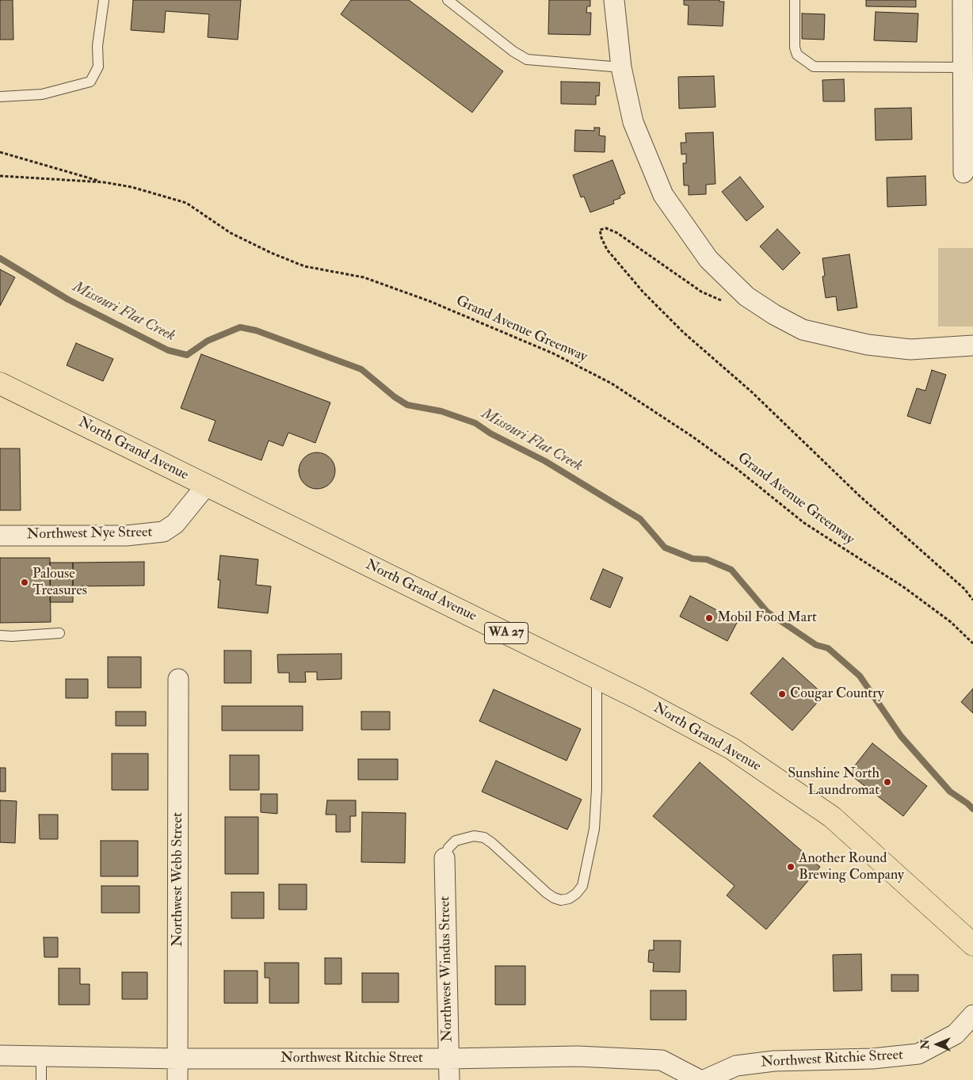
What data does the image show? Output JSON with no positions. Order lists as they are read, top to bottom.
{
  "streets": {
    "main road": ["North Grand Avenue", "WA 27"],
    "street": [
      "Northwest Nye Street",
      "Northwest Webb Street",
      "Northwest Windus Street",
      "Northwest Ritchie Street"
    ],
    "path": ["Grand Avenue Greenway"]
  },
  "crossings": [
    ["North Grand Avenue", "Northwest Nye Street"],
    ["Northwest Webb Street", "Northwest Ritchie Street"],
    ["Northwest Windus Street", "Northwest Ritchie Street"]
  ],
  "water": ["Missouri Flat Creek"],
  "places": [
    "Palouse Treasures",
    "Mobil Food Mart",
    "Cougar Country",
    "Sunshine North Laundromat",
    "Another Round Brewing Company"
  ],
  "north": "left"
}
